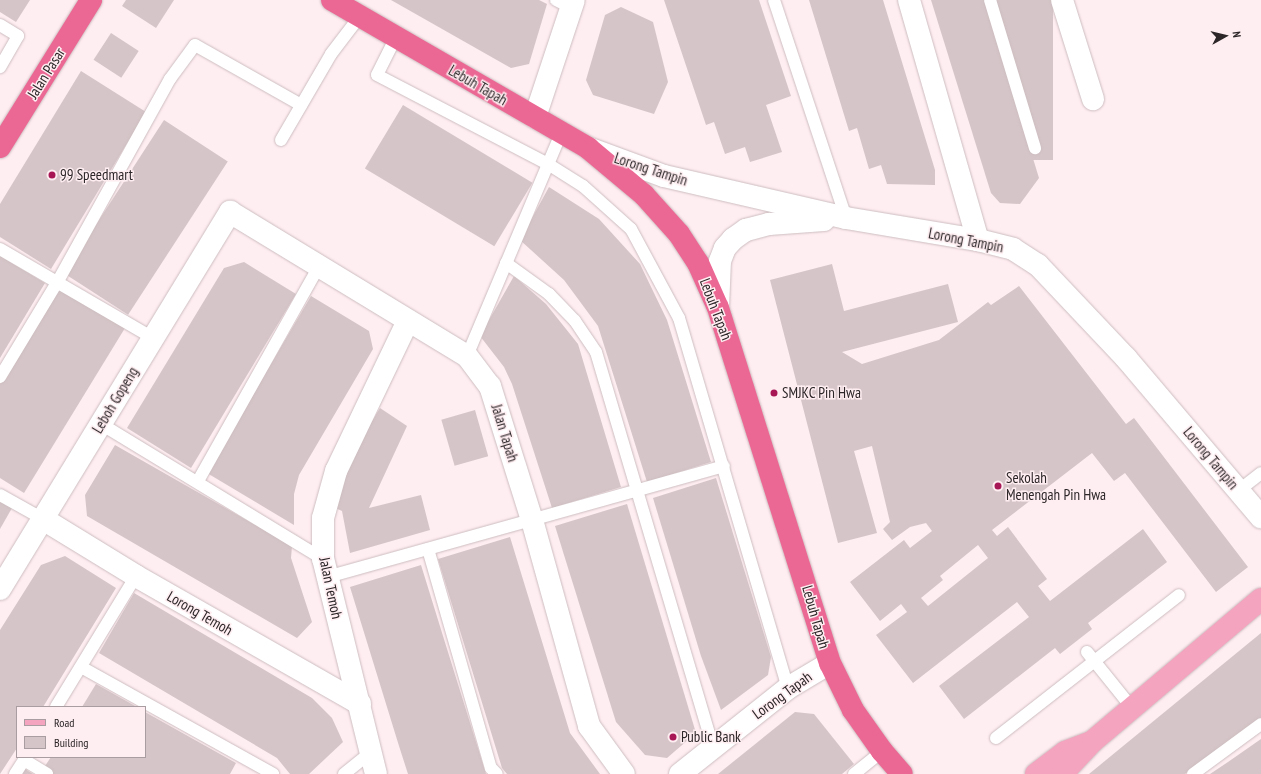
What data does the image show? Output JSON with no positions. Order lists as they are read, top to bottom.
{
  "streets": {
    "highway": ["Jalan Pasar", "Lebuh Tapah"],
    "street": [
      "Lorong Tampin",
      "Leboh Gopeng",
      "Jalan Tapah",
      "Jalan Temoh",
      "Lorong Temoh",
      "Lorong Tapah"
    ]
  },
  "crossings": [
    ["Lebuh Tapah", "Lorong Tampin"],
    ["Lebuh Tapah", "Lorong Tapah"],
    ["Leboh Gopeng", "Jalan Tapah"],
    ["Leboh Gopeng", "Lorong Temoh"],
    ["Jalan Tapah", "Jalan Temoh"],
    ["Jalan Temoh", "Lorong Temoh"]
  ],
  "places": [
    "99 Speedmart",
    "SMJKC Pin Hwa",
    "Sekolah Menengah Pin Hwa",
    "Public Bank"
  ],
  "legend": ["Road", "Building"],
  "north": "right"
}
